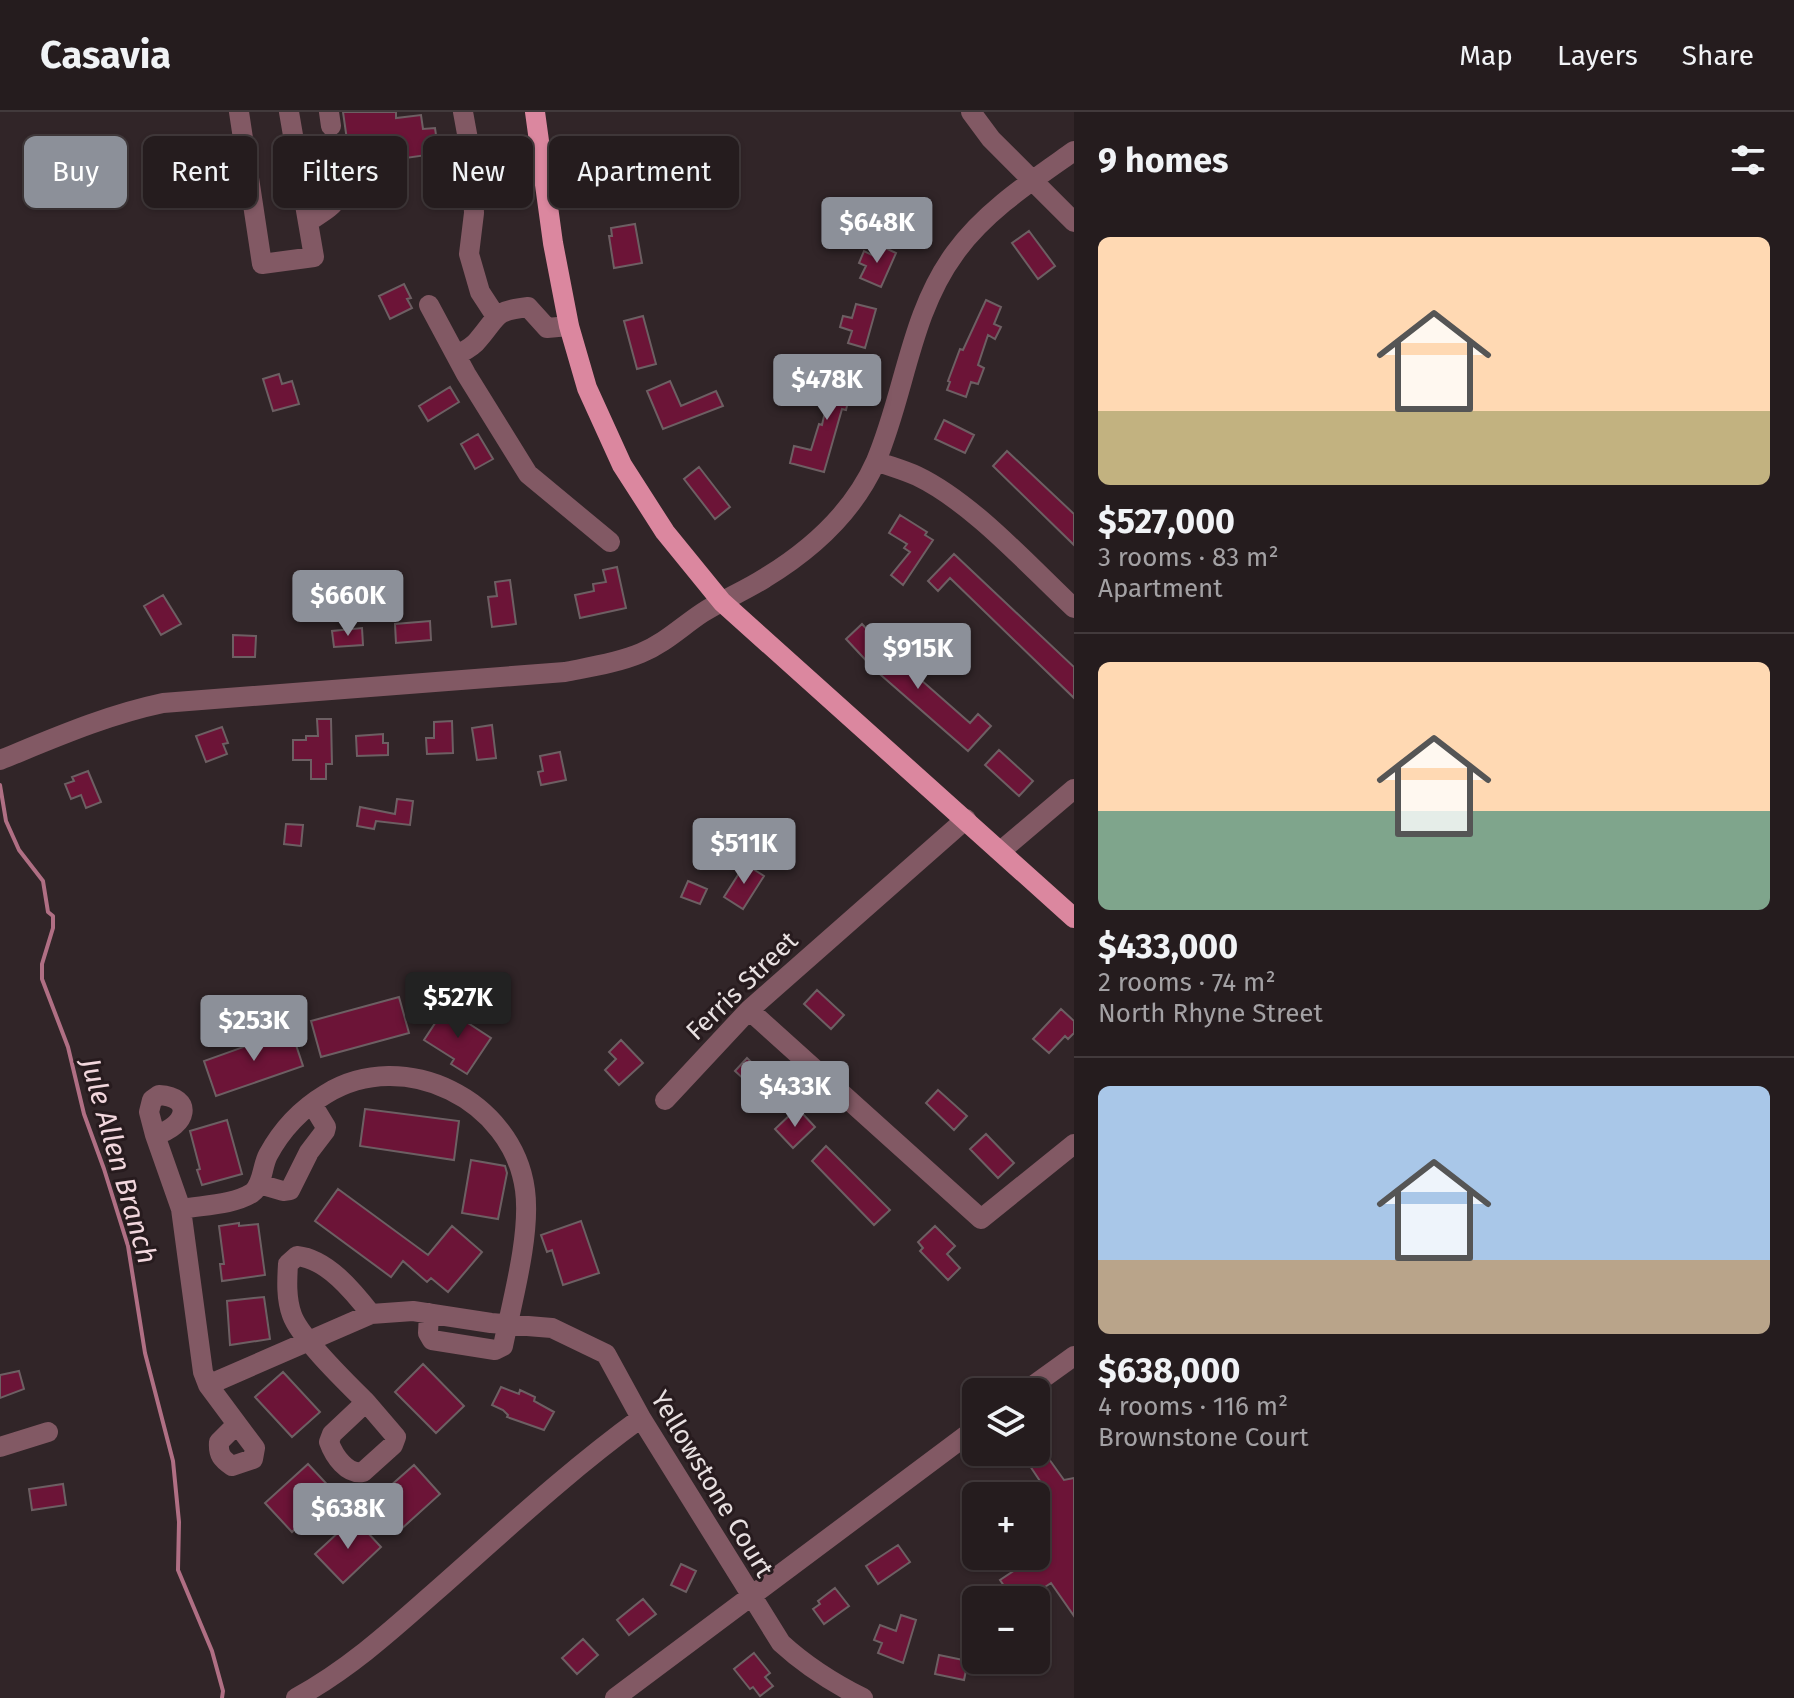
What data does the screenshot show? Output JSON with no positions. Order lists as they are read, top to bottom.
{
  "streets": {
    "street": ["Ferris Street", "Yellowstone Court"]
  },
  "water": ["Jule Allen Branch"],
  "page": {
    "header": "Casavia",
    "nav": ["Map", "Layers", "Share"],
    "heading": "9 homes",
    "chip": [
      "Buy",
      "Rent",
      "Filters",
      "New",
      "Apartment"
    ],
    "price": [
      "$648K",
      "$478K",
      "$660K",
      "$915K",
      "$511K",
      "$527K",
      "$253K",
      "$433K",
      "$638K"
    ],
    "list": [
      {
        "name": "$527,000",
        "note": "3 rooms · 83 m² · Apartment"
      },
      {
        "name": "$433,000",
        "note": "2 rooms · 74 m² · North Rhyne Street"
      },
      {
        "name": "$638,000",
        "note": "4 rooms · 116 m² · Brownstone Court"
      }
    ],
    "map_buttons": ["+", "−"]
  }
}
